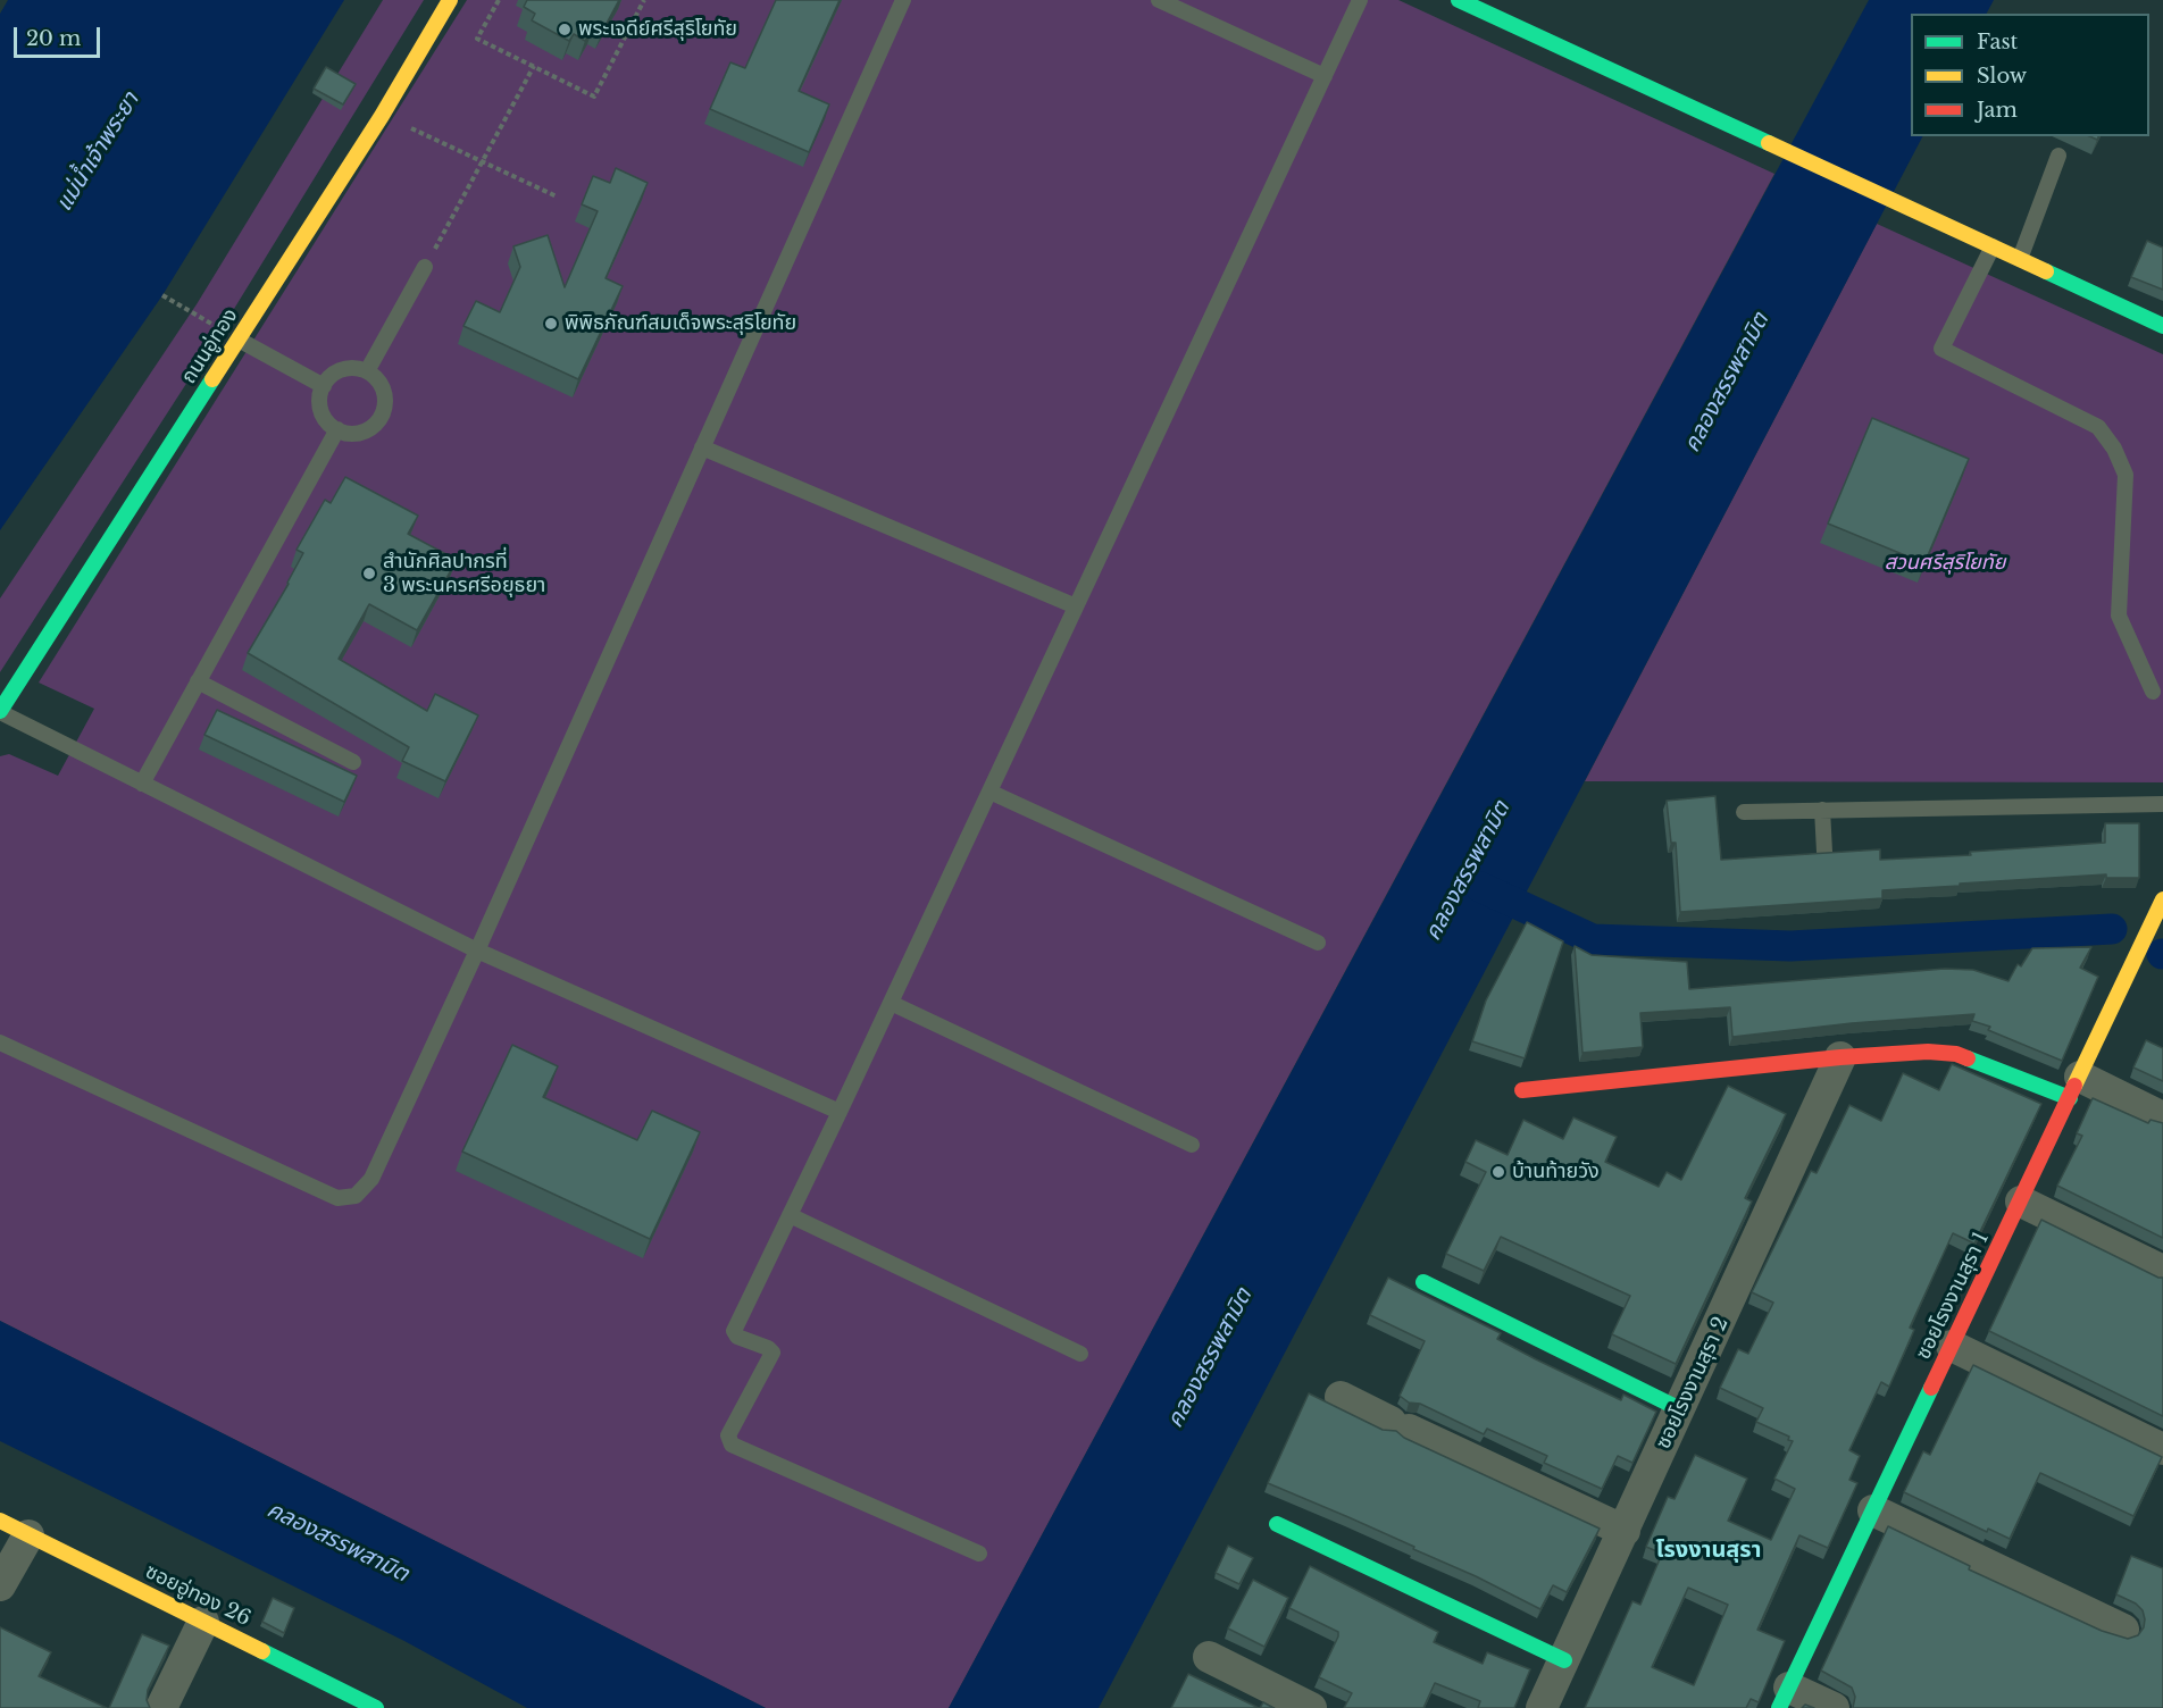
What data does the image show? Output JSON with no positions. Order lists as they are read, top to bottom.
{
  "streets": {
    "street": [
      "ถนนอู่ทอง",
      "ซอยโรงงานสุรา 1",
      "ซอยโรงงานสุรา 2",
      "ซอยอู่ทอง 26"
    ]
  },
  "districts": ["โรงงานสุรา"],
  "water": ["แม่น้ำเจ้าพระยา", "คลองสรรพสามิต"],
  "parks": ["สวนศรีสุริโยทัย"],
  "places": [
    "พระเจดีย์ศรีสุริโยทัย",
    "พิพิธภัณฑ์สมเด็จพระสุริโยทัย",
    "สำนักศิลปากรที่ 3 พระนครศรีอยุธยา",
    "บ้านท้ายวัง"
  ],
  "legend": ["Fast", "Slow", "Jam"],
  "scale_bar": "20 m"
}
